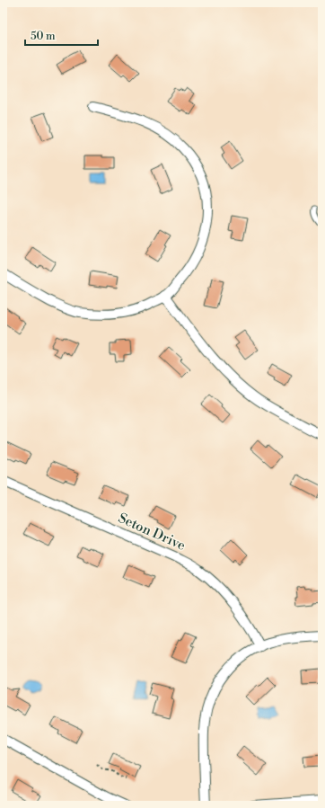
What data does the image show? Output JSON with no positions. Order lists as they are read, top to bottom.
{
  "streets": {
    "street": ["Seton Drive"]
  },
  "scale_bar": "50 m"
}
